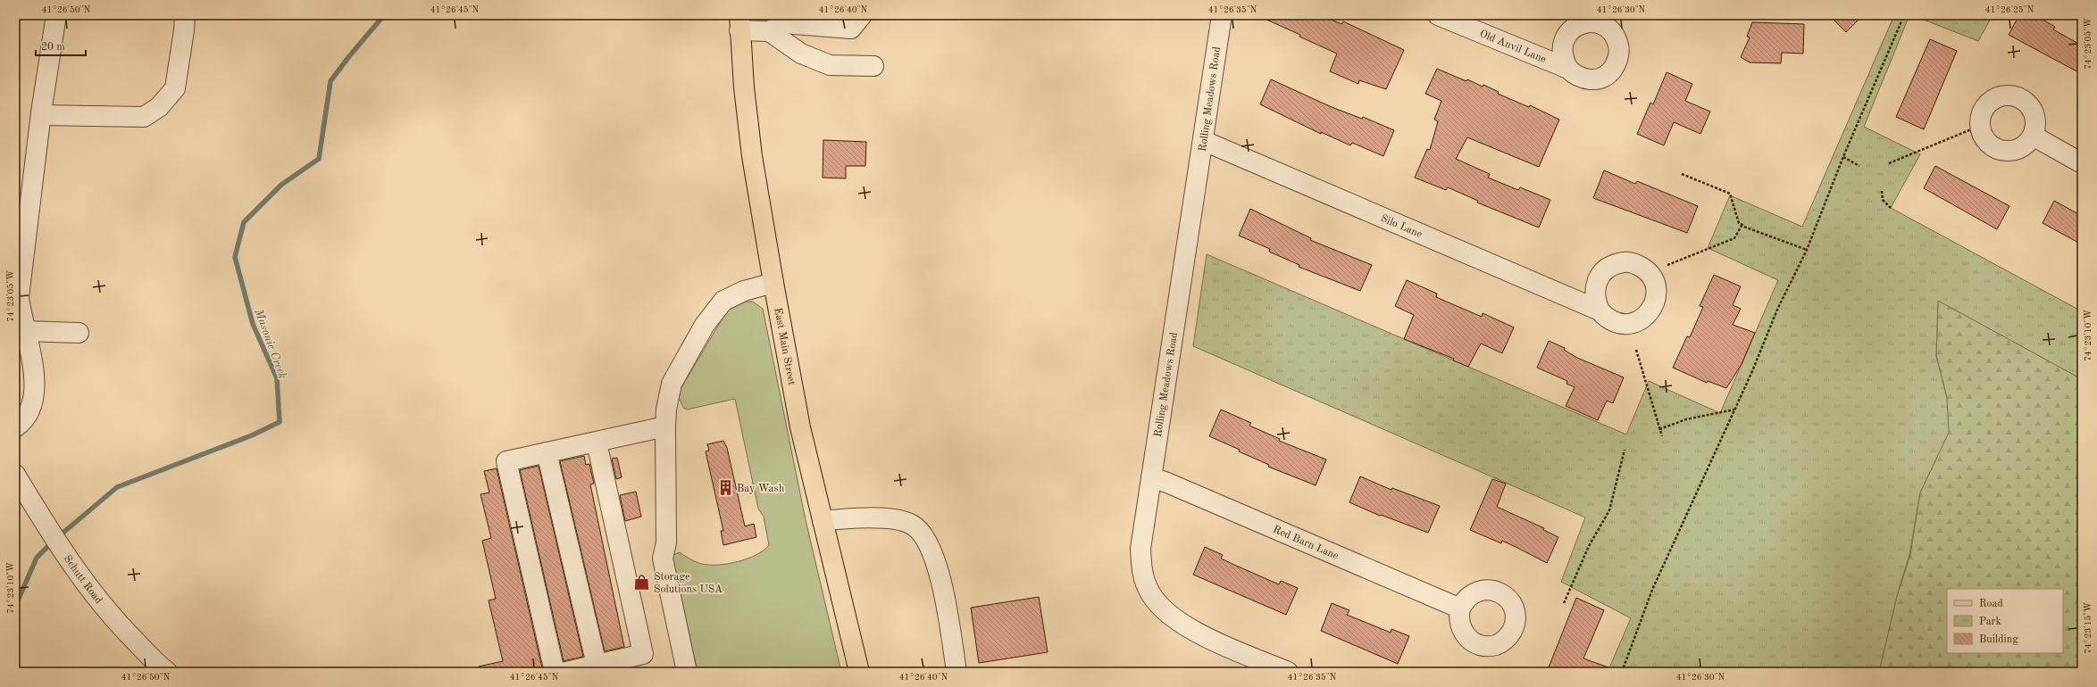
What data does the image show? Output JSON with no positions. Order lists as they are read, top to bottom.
{
  "streets": {
    "main road": ["East Main Street"],
    "street": [
      "Old Anvil Lane",
      "Rolling Meadows Road",
      "Silo Lane",
      "Red Barn Lane",
      "Schutt Road"
    ]
  },
  "crossings": [
    ["Rolling Meadows Road", "Silo Lane"],
    ["Rolling Meadows Road", "Red Barn Lane"]
  ],
  "water": ["Masonic Creek"],
  "places": {
    "building": ["Bay Wash"],
    "shop": ["Storage Solutions USA"]
  },
  "legend": ["Road", "Park", "Building"],
  "scale_bar": "20 m",
  "coordinates": [
    "41°26'50\"N",
    "41°26'45\"N",
    "41°26'40\"N",
    "41°26'35\"N",
    "41°26'30\"N",
    "41°26'25\"N",
    "74°23'05\"W",
    "74°23'10\"W",
    "74°23'15\"W"
  ]
}
